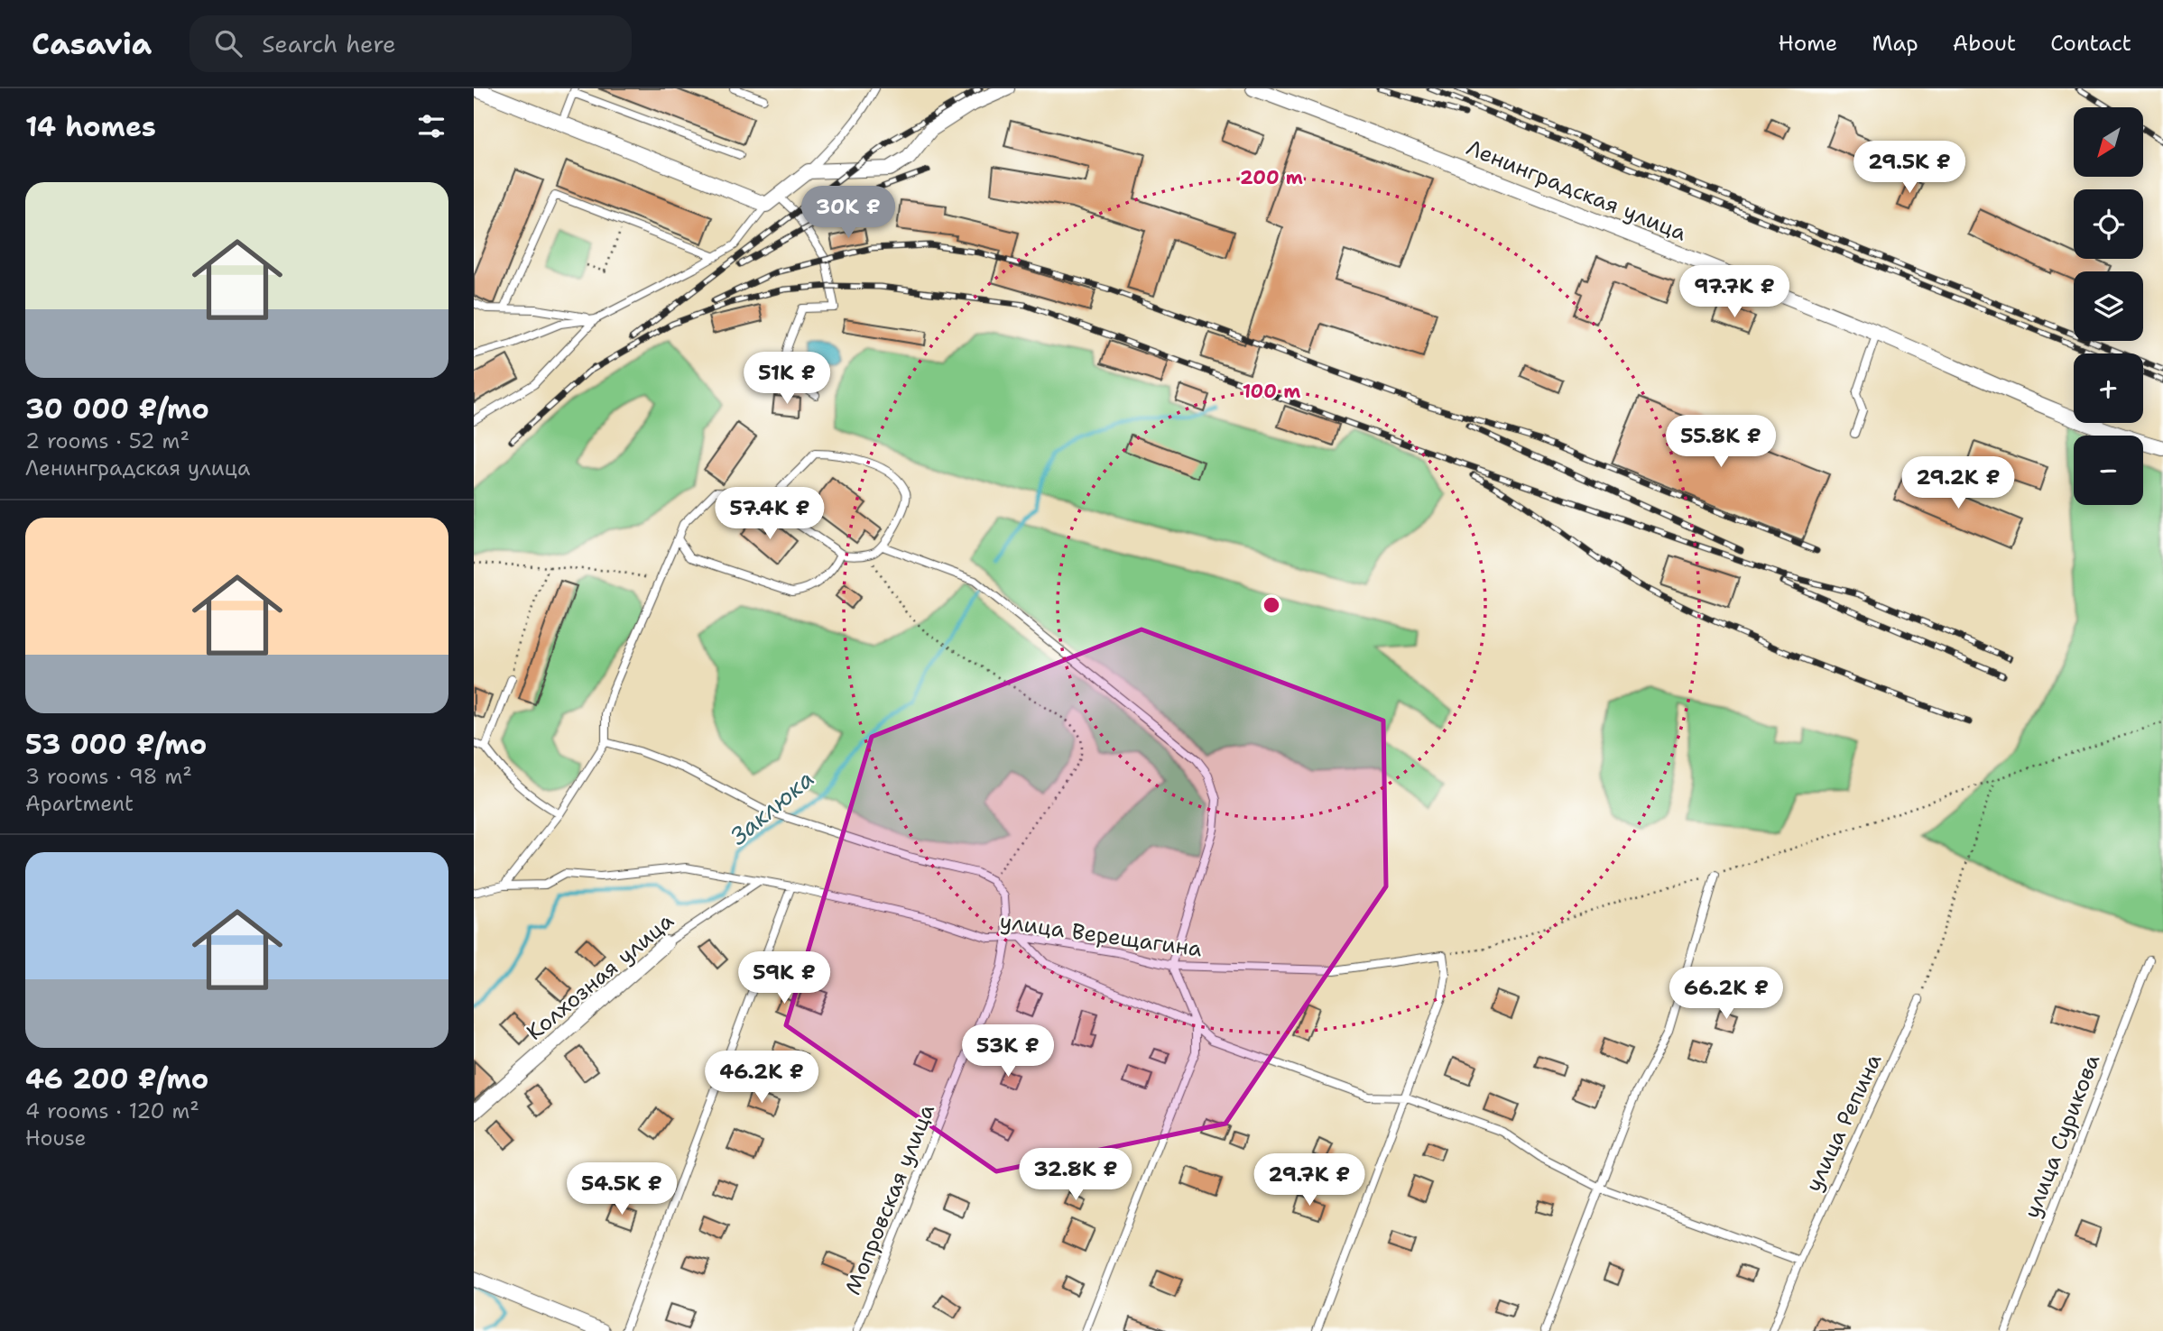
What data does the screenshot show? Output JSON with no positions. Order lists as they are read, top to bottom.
{
  "streets": {
    "street": ["Ленинградская улица", "Колхозная улица"],
    "lane": [
      "улица Верещагина",
      "улица Репина",
      "улица Сурикова",
      "Мопровская улица"
    ]
  },
  "crossings": [
    ["улица Верещагина", "Колхозная улица"],
    ["улица Верещагина", "Мопровская улица"]
  ],
  "water": ["Заклюка"],
  "north": "bottom left",
  "page": {
    "header": "Casavia",
    "search": "Search here",
    "nav": [
      "Home",
      "Map",
      "About",
      "Contact"
    ],
    "heading": "14 homes",
    "map_buttons": ["+", "−"],
    "price": [
      "29.5K ₽",
      "30K ₽",
      "97.7K ₽",
      "51K ₽",
      "55.8K ₽",
      "29.2K ₽",
      "57.4K ₽",
      "59K ₽",
      "66.2K ₽",
      "53K ₽",
      "46.2K ₽",
      "32.8K ₽",
      "29.7K ₽",
      "54.5K ₽"
    ],
    "list": [
      {
        "name": "30 000 ₽/mo",
        "note": "2 rooms · 52 m² · Ленинградская улица"
      },
      {
        "name": "53 000 ₽/mo",
        "note": "3 rooms · 98 m² · Apartment"
      },
      {
        "name": "46 200 ₽/mo",
        "note": "4 rooms · 120 m² · House"
      }
    ]
  },
  "rings": ["200 m", "100 m"]
}
